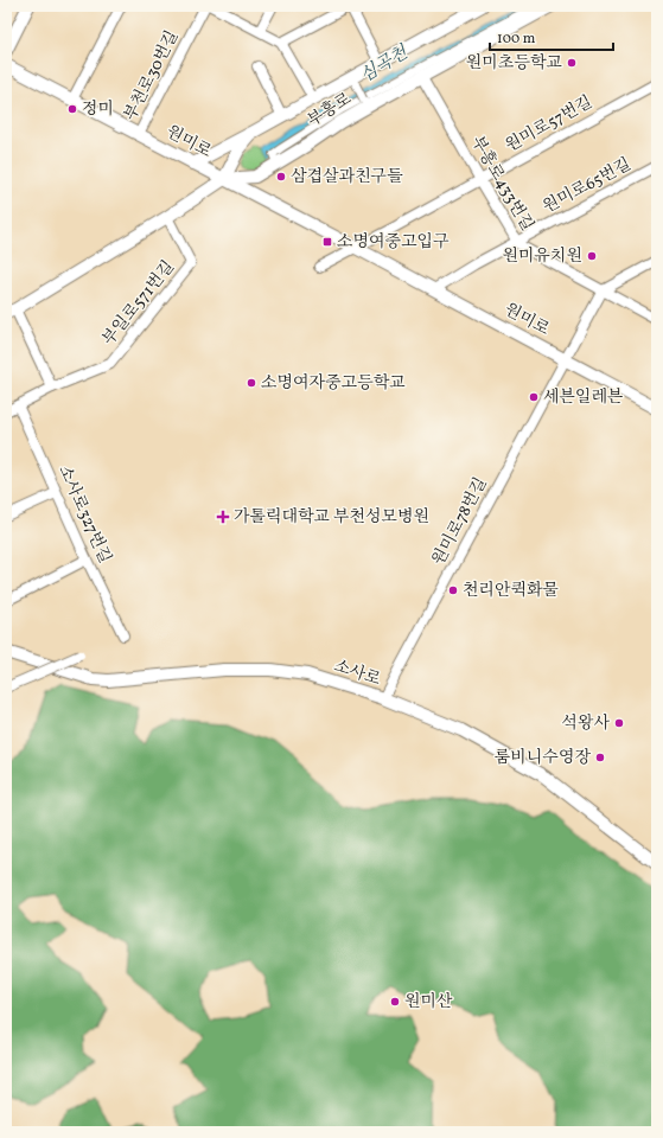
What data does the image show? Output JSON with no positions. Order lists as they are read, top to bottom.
{
  "streets": {
    "street": [
      "부천로30번길",
      "부흥로",
      "원미로57번길",
      "원미로",
      "부흥로433번길",
      "원미로65번길",
      "부일로571번길",
      "소사로327번길",
      "원미로78번길",
      "소사로"
    ]
  },
  "crossings": [
    ["부천로30번길", "원미로"],
    ["부흥로", "원미로"],
    ["부흥로", "부흥로433번길"],
    ["부흥로", "부일로571번길"],
    ["원미로57번길", "원미로"],
    ["원미로57번길", "부흥로433번길"],
    ["원미로", "원미로65번길"],
    ["원미로", "원미로78번길"],
    ["부흥로433번길", "원미로65번길"],
    ["부흥로433번길", "원미로78번길"],
    ["부일로571번길", "소사로327번길"],
    ["원미로78번길", "소사로"]
  ],
  "water": ["심곡천"],
  "places": {
    "other": [
      "원미초등학교",
      "정미",
      "삼겹살과친구들",
      "원미유치원",
      "소명여자중고등학교",
      "세븐일레븐",
      "천리안퀵화물",
      "석왕사",
      "룸비니수영장",
      "원미산"
    ],
    "transit": ["소명여중고입구"],
    "health": ["가톨릭대학교 부천성모병원"]
  },
  "scale_bar": "100 m"
}
